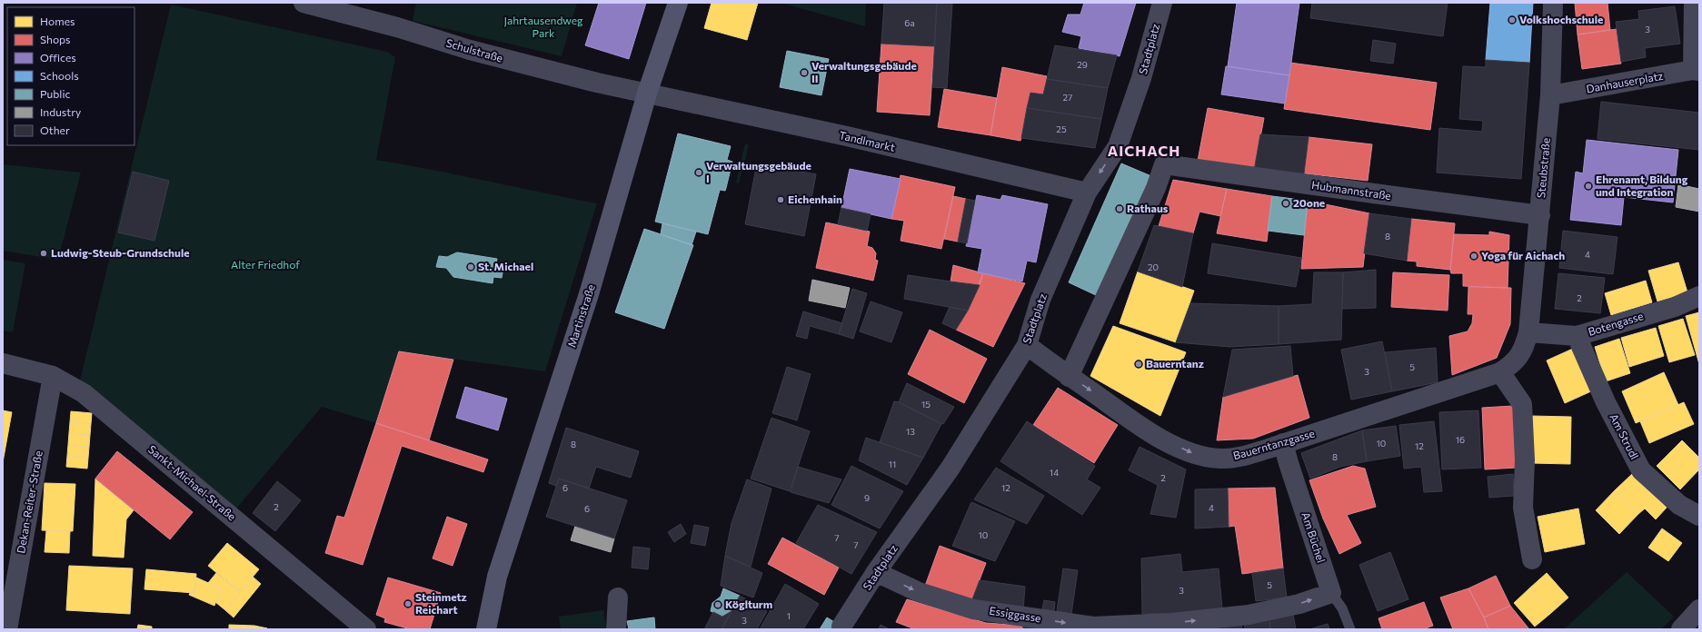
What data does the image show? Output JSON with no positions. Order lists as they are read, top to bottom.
{
  "streets": {
    "main road": ["Martinstraße"],
    "street": [
      "Stadtplatz",
      "Schulstraße",
      "Danhauserplatz",
      "Tandlmarkt",
      "Steubstraße",
      "Hubmannstraße",
      "Botengasse",
      "Am Strudl",
      "Bauerntanzgasse",
      "Sankt-Michael-Straße",
      "Dekan-Reiter-Straße",
      "Am Büchel",
      "Essiggasse"
    ]
  },
  "crossings": [
    ["Stadtplatz", "Tandlmarkt"],
    ["Stadtplatz", "Bauerntanzgasse"],
    ["Stadtplatz", "Essiggasse"],
    ["Schulstraße", "Tandlmarkt"],
    ["Schulstraße", "Martinstraße"],
    ["Danhauserplatz", "Steubstraße"],
    ["Tandlmarkt", "Martinstraße"],
    ["Steubstraße", "Hubmannstraße"],
    ["Steubstraße", "Botengasse"],
    ["Steubstraße", "Bauerntanzgasse"],
    ["Hubmannstraße", "Bauerntanzgasse"],
    ["Botengasse", "Am Strudl"],
    ["Botengasse", "Bauerntanzgasse"],
    ["Bauerntanzgasse", "Am Büchel"],
    ["Sankt-Michael-Straße", "Dekan-Reiter-Straße"],
    ["Am Büchel", "Essiggasse"]
  ],
  "one_way": ["Bauerntanzgasse", "Essiggasse"],
  "districts": ["AICHACH"],
  "parks": ["Jahrtausendweg Park", "Alter Friedhof"],
  "places": [
    "Volkshochschule",
    "Verwaltungsgebäude II",
    "Verwaltungsgebäude I",
    "Ehrenamt, Bildung und Integration",
    "Eichenhain",
    "20one",
    "Rathaus",
    "Ludwig-Steub-Grundschule",
    "Yoga für Aichach",
    "St. Michael",
    "Bauerntanz",
    "Steinmetz Reichart",
    "Köglturm"
  ],
  "house_numbers": [
    "6a",
    "3",
    "29",
    "27",
    "25",
    "8",
    "4",
    "20",
    "2",
    "5",
    "3",
    "15",
    "13",
    "16",
    "10",
    "8",
    "12",
    "8",
    "11",
    "14",
    "2",
    "6",
    "12",
    "9",
    "2",
    "4",
    "6",
    "10",
    "7",
    "7",
    "5",
    "3",
    "1",
    "3"
  ],
  "legend": [
    "Homes",
    "Shops",
    "Offices",
    "Schools",
    "Public",
    "Industry",
    "Other"
  ]
}
